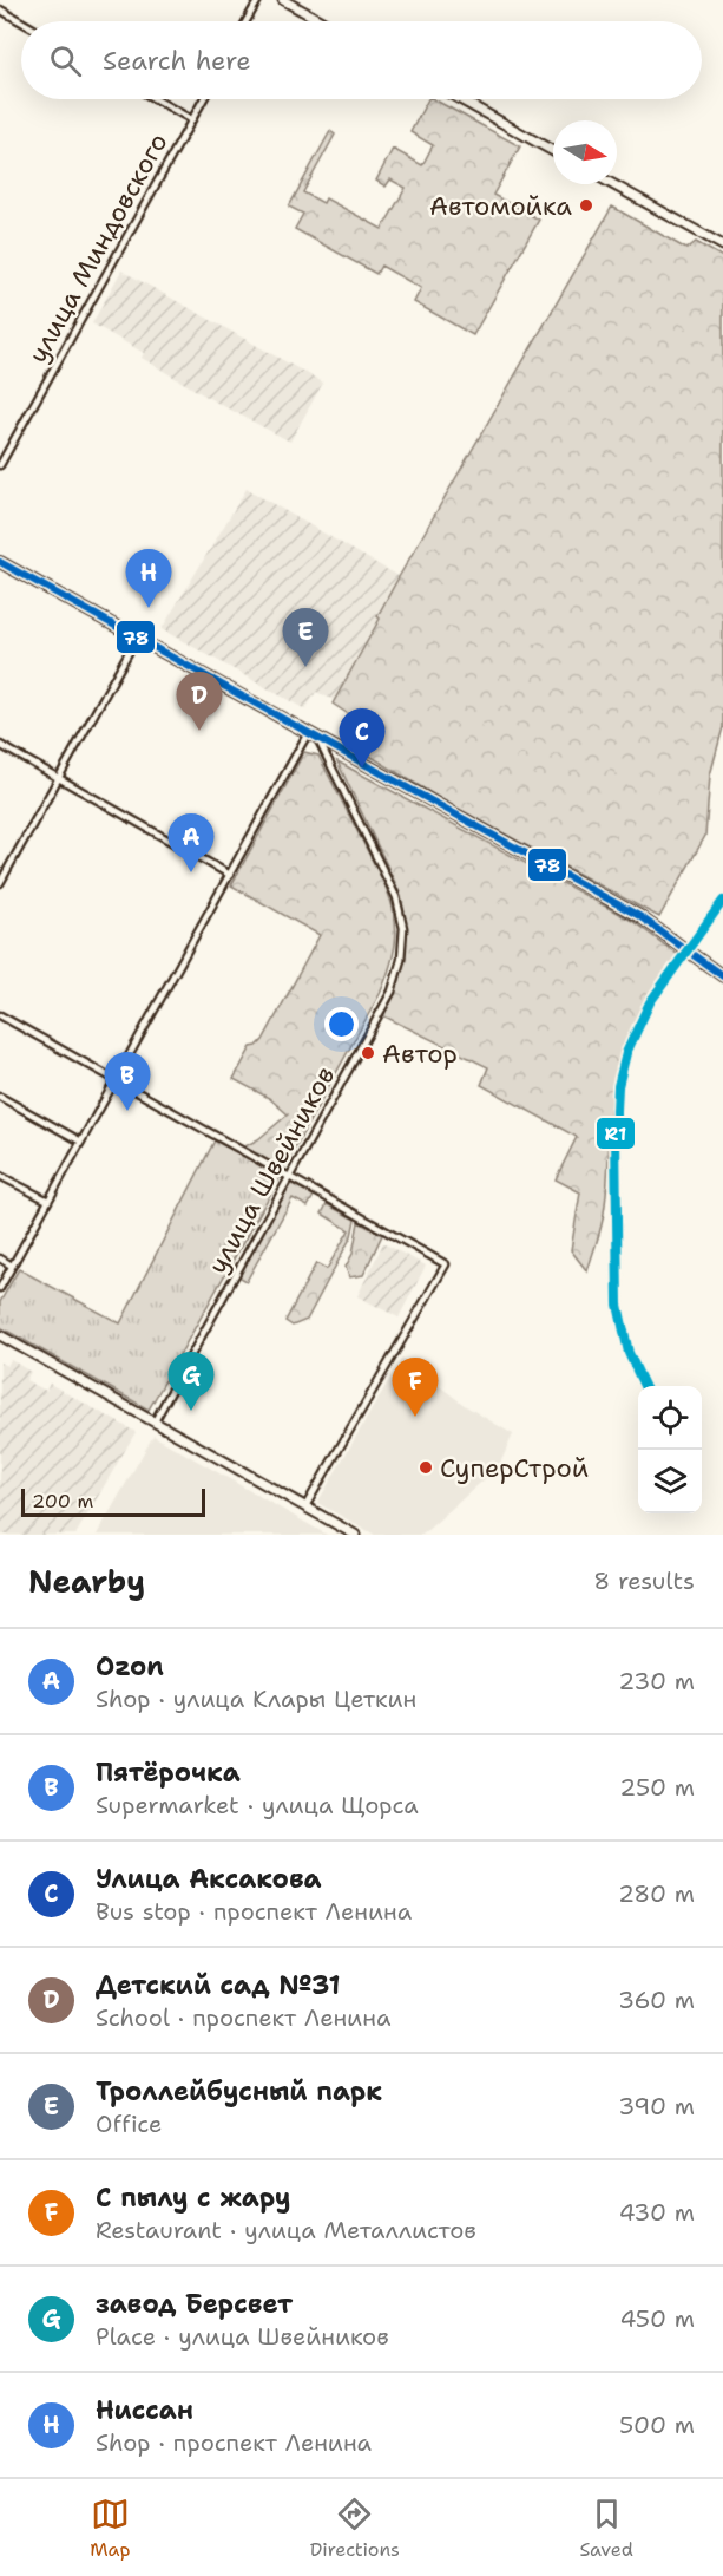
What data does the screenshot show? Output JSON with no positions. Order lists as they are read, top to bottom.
{
  "streets": {
    "street": ["улица Миндовского", "улица Швейников"]
  },
  "places": ["Автомойка", "Автор", "СуперСтрой"],
  "lines": ["transit line 78", "transit line R1"],
  "scale_bar": "200 m",
  "north": "right",
  "page": {
    "search": "Search here",
    "pins": [
      "H",
      "E",
      "D",
      "C",
      "A",
      "B",
      "G",
      "F"
    ],
    "scale": "200 m",
    "heading": ["Nearby", "8 results"],
    "list": [
      {
        "mark": "A",
        "name": "Ozon",
        "note": "Shop · улица Клары Цеткин",
        "value": "230 m"
      },
      {
        "mark": "B",
        "name": "Пятёрочка",
        "note": "Supermarket · улица Щорса",
        "value": "250 m"
      },
      {
        "mark": "C",
        "name": "Улица Аксакова",
        "note": "Bus stop · проспект Ленина",
        "value": "280 m"
      },
      {
        "mark": "D",
        "name": "Детский сад №31",
        "note": "School · проспект Ленина",
        "value": "360 m"
      },
      {
        "mark": "E",
        "name": "Троллейбусный парк",
        "note": "Office",
        "value": "390 m"
      },
      {
        "mark": "F",
        "name": "С пылу с жару",
        "note": "Restaurant · улица Металлистов",
        "value": "430 m"
      },
      {
        "mark": "G",
        "name": "завод Берсвет",
        "note": "Place · улица Швейников",
        "value": "450 m"
      },
      {
        "mark": "H",
        "name": "Ниссан",
        "note": "Shop · проспект Ленина",
        "value": "500 m"
      }
    ],
    "nav": ["Map", "Directions", "Saved"]
  }
}
